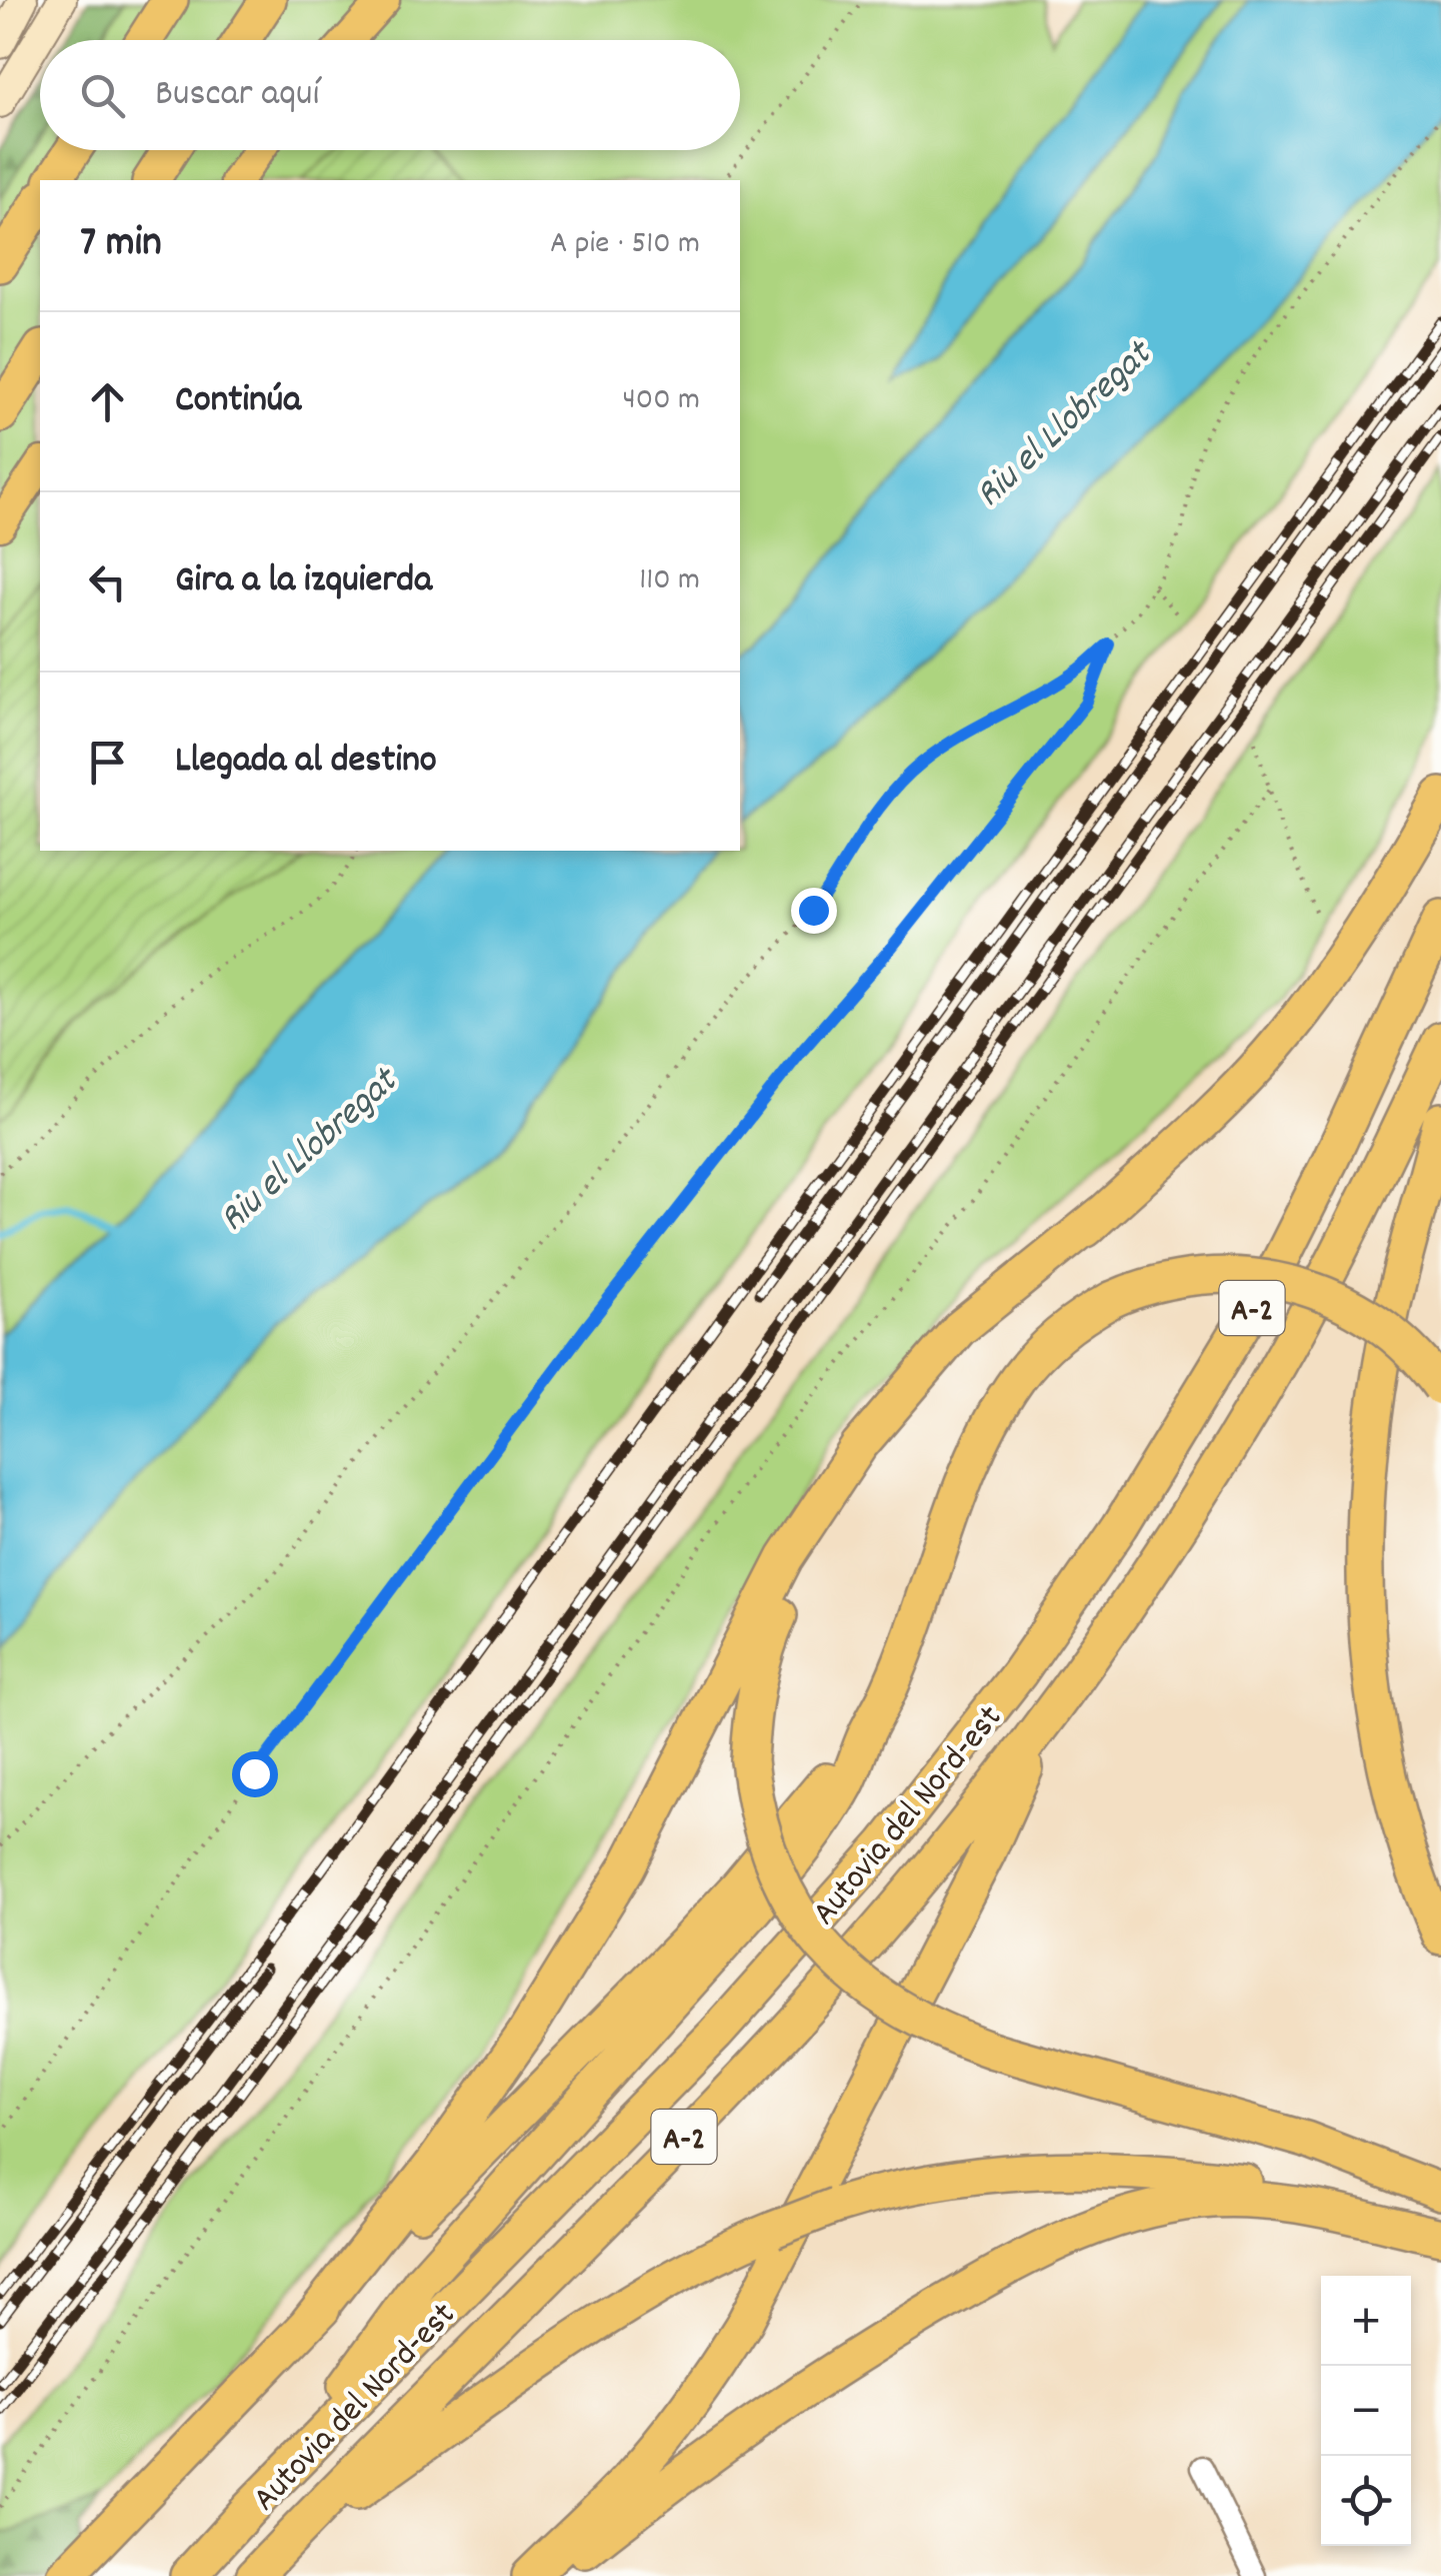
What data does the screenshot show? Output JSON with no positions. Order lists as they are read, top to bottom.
{
  "streets": {
    "highway": ["A-2", "Autovia del Nord-est"]
  },
  "water": ["Riu el Llobregat"],
  "page": {
    "search": "Buscar aquí",
    "heading": ["7 min", "A pie · 510 m"],
    "list": [
      ["Continúa", "400 m"],
      ["Gira a la izquierda", "110 m"],
      "Llegada al destino"
    ],
    "map_buttons": ["+", "−"]
  }
}
